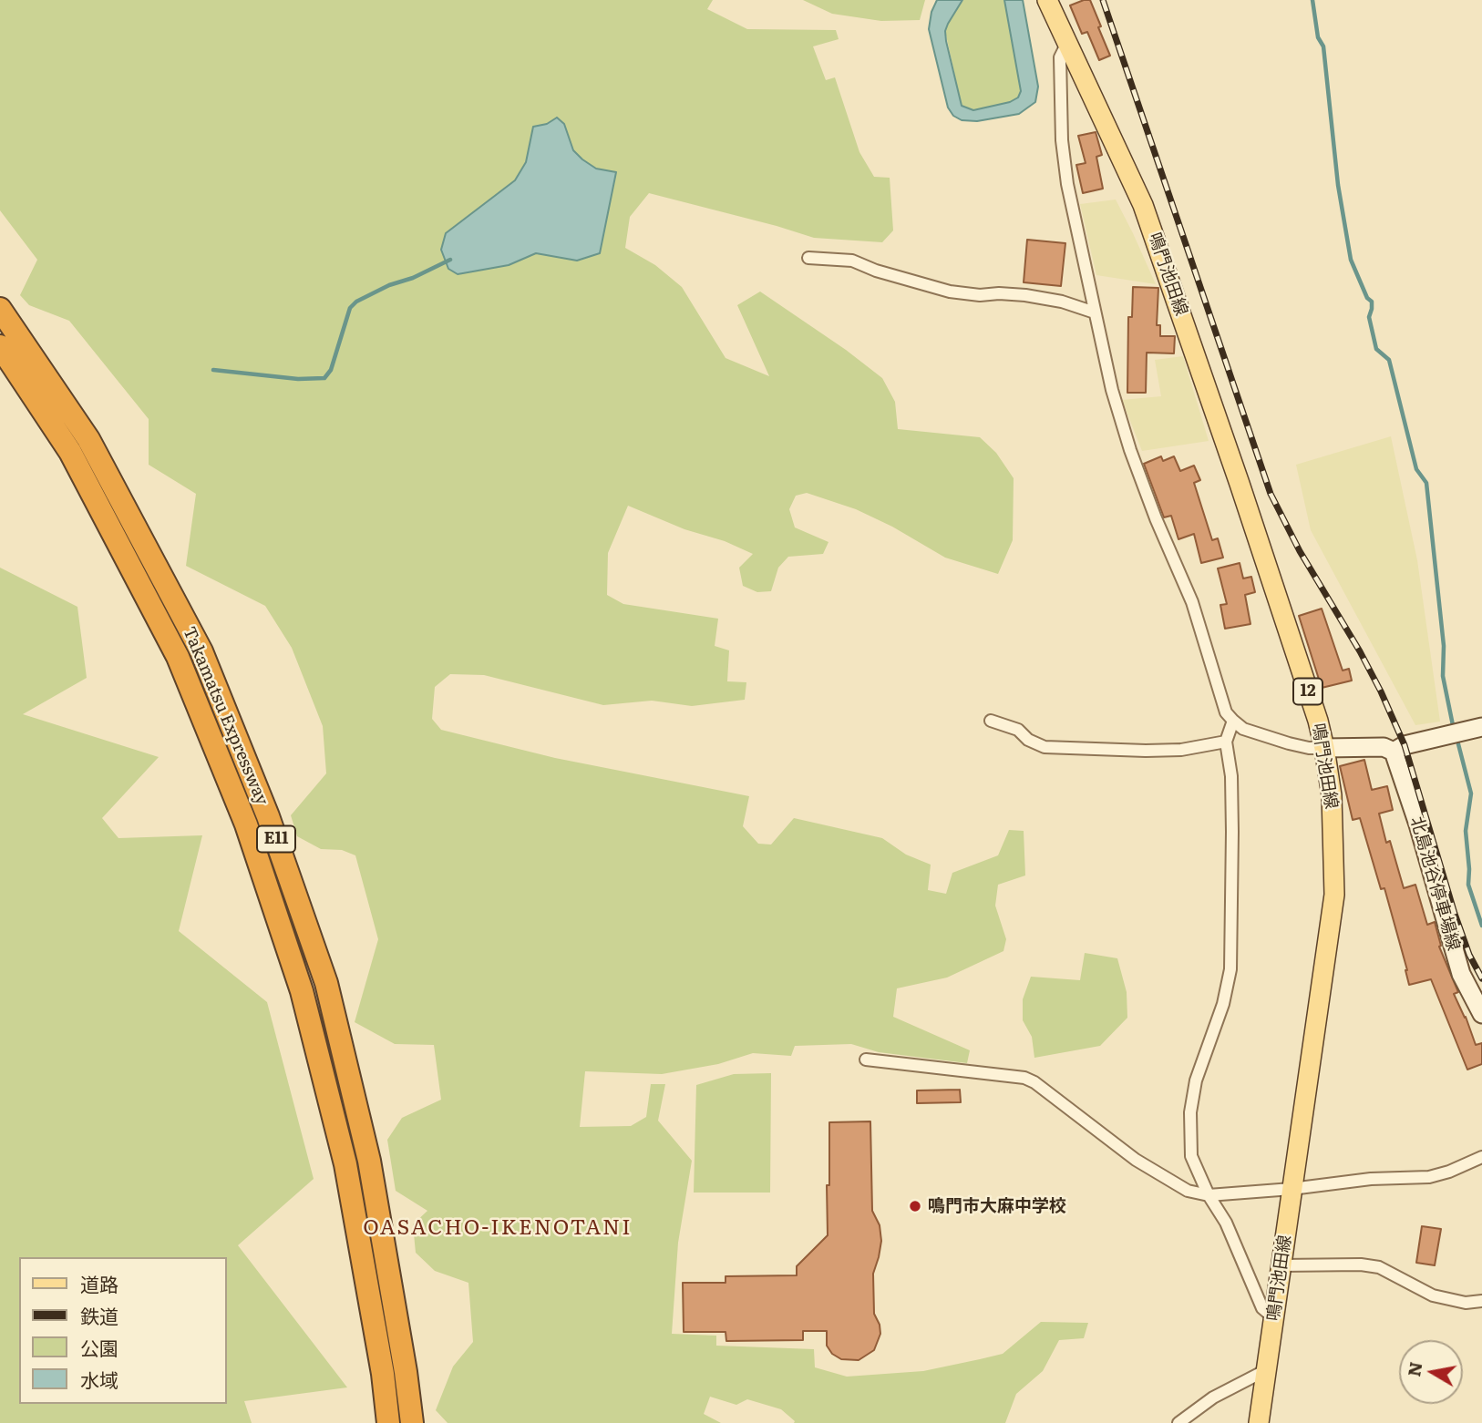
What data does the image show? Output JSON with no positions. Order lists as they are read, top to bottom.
{
  "streets": {
    "highway": ["Takamatsu Expressway", "E11"],
    "main road": ["鳴門池田線", "12", "北島池谷停車場線"]
  },
  "districts": ["OASACHO-IKENOTANI"],
  "places": ["鳴門市大麻中学校"],
  "legend": [
    "道路",
    "鉄道",
    "公園",
    "水域"
  ],
  "north": "left"
}
